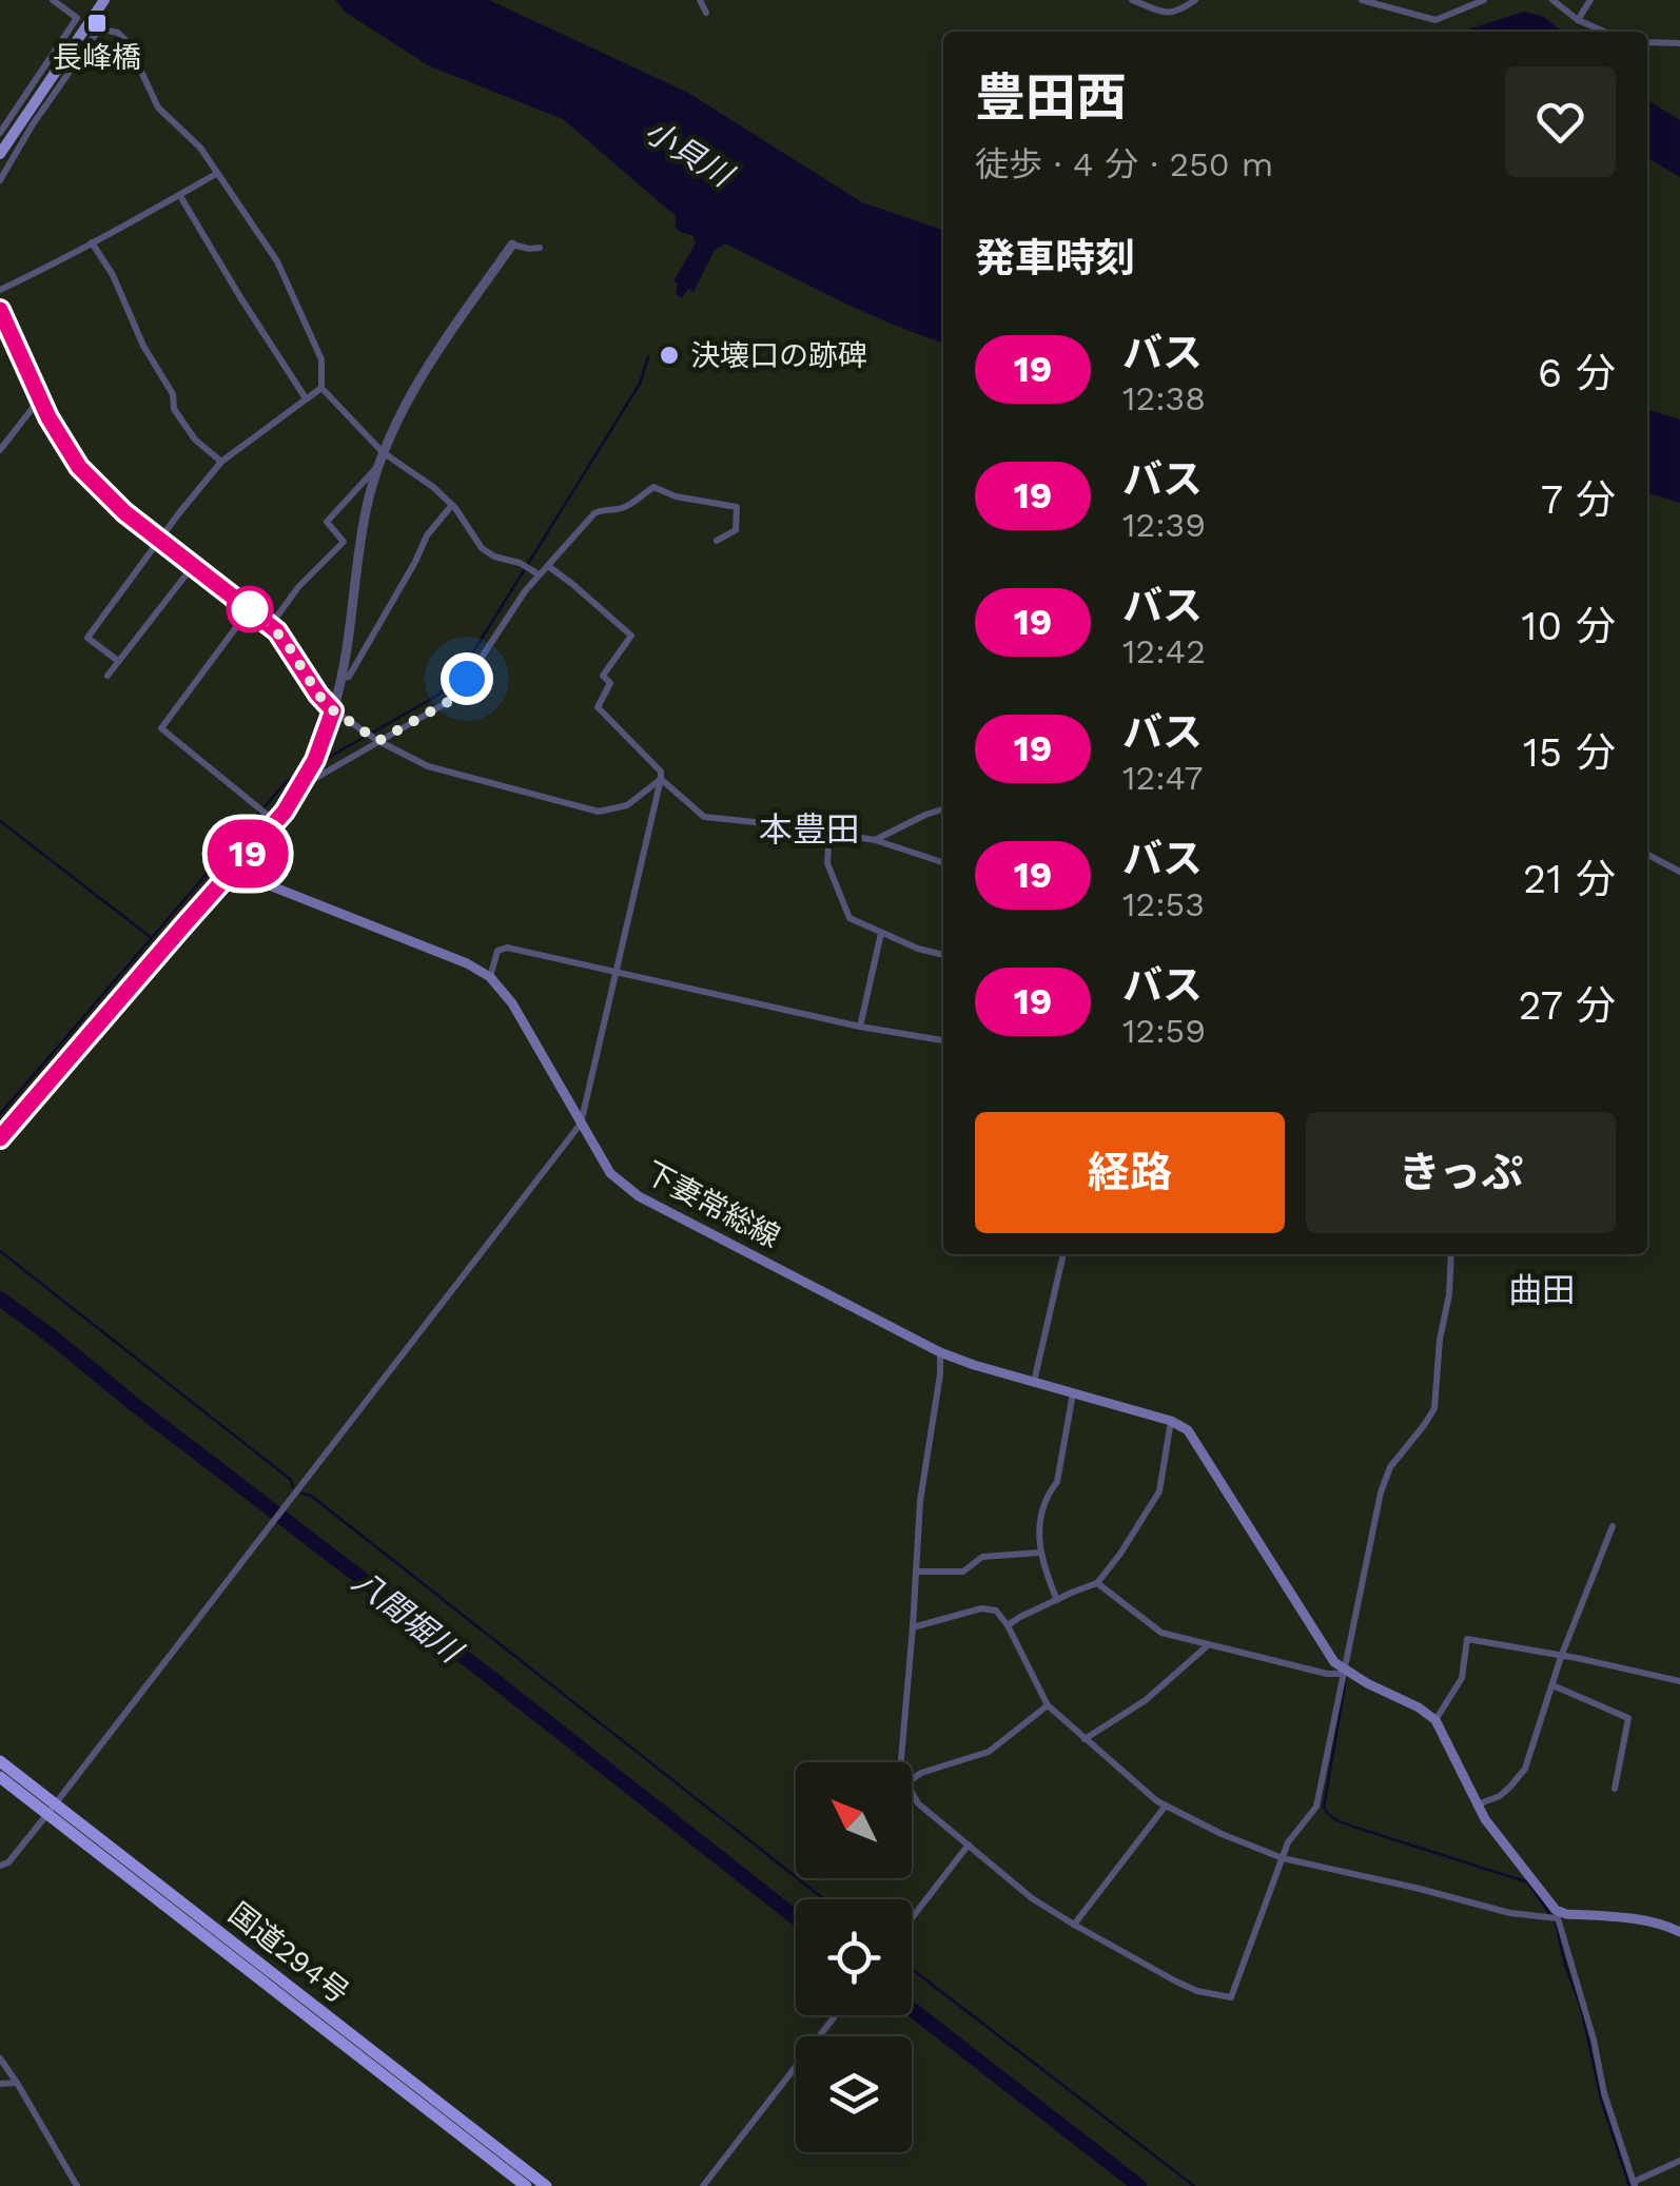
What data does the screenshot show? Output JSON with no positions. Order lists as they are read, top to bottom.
{
  "streets": {
    "highway": ["国道294号"],
    "main road": ["下妻常総線"]
  },
  "districts": ["本豊田", "曲田"],
  "water": ["小貝川", "八間堀川"],
  "places": {
    "transit": ["長峰橋"],
    "other": ["決壊口の跡碑"]
  },
  "lines": ["bus line 19"],
  "north": "top left",
  "page": {
    "on_map": "19",
    "heading": [
      ["豊田西", "徒歩 · 4 分 · 250 m"],
      "発車時刻"
    ],
    "list": [
      {
        "mark": "19",
        "name": "バス",
        "note": "12:38",
        "value": "6 分"
      },
      {
        "mark": "19",
        "name": "バス",
        "note": "12:39",
        "value": "7 分"
      },
      {
        "mark": "19",
        "name": "バス",
        "note": "12:42",
        "value": "10 分"
      },
      {
        "mark": "19",
        "name": "バス",
        "note": "12:47",
        "value": "15 分"
      },
      {
        "mark": "19",
        "name": "バス",
        "note": "12:53",
        "value": "21 分"
      },
      {
        "mark": "19",
        "name": "バス",
        "note": "12:59",
        "value": "27 分"
      }
    ],
    "buttons": ["経路", "きっぷ"]
  }
}
